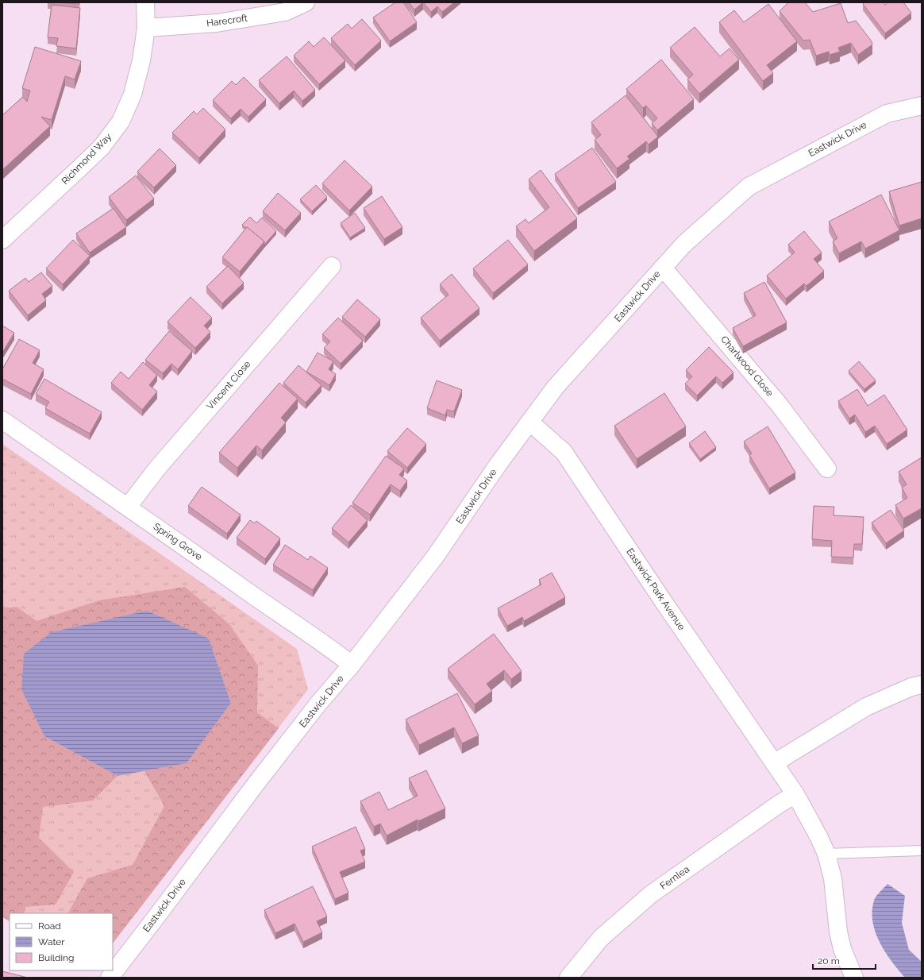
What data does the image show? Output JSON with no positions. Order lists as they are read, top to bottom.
{
  "streets": {
    "street": [
      "Harecroft",
      "Eastwick Drive",
      "Richmond Way",
      "Charlwood Close",
      "Vincent Close",
      "Spring Grove",
      "Eastwick Park Avenue",
      "Fernlea"
    ]
  },
  "crossings": [
    ["Harecroft", "Richmond Way"],
    ["Eastwick Drive", "Charlwood Close"],
    ["Eastwick Drive", "Spring Grove"],
    ["Eastwick Drive", "Eastwick Park Avenue"],
    ["Vincent Close", "Spring Grove"],
    ["Eastwick Park Avenue", "Fernlea"]
  ],
  "legend": ["Road", "Water", "Building"],
  "scale_bar": "20 m"
}
